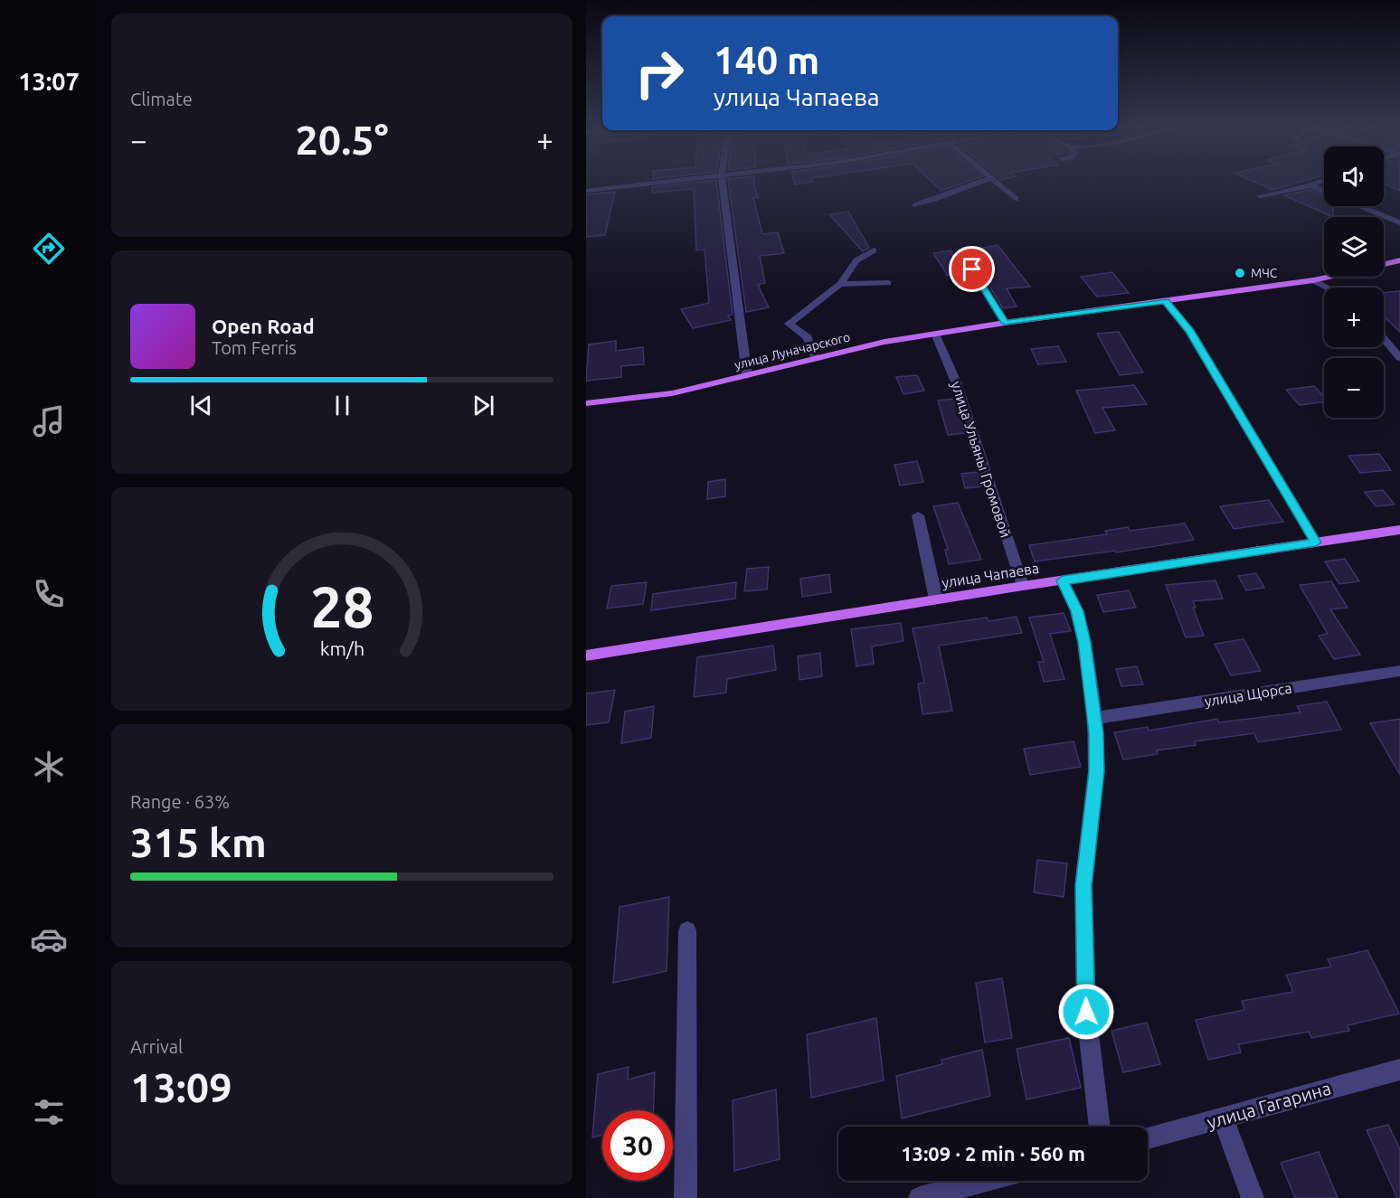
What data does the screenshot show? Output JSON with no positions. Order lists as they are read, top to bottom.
{
  "streets": {
    "main road": ["улица Луначарского", "улица Чапаева"],
    "street": ["улица Ульяны Громовой", "улица Щорса", "улица Гагарина"]
  },
  "crossings": [
    ["улица Луначарского", "улица Ульяны Громовой"],
    ["улица Ульяны Громовой", "улица Чапаева"]
  ],
  "places": ["МЧС"],
  "page": {
    "tabs": "13:07",
    "tile": [
      "Climate",
      ["Range · 63%", "315 km"],
      ["Arrival", "13:09"]
    ],
    "turn": ["140 m", "улица Чапаева"],
    "heat": ["−", "20.5°", "+"],
    "map_buttons": ["+", "−"],
    "song": ["Open Road", "Tom Ferris"],
    "limit": "30",
    "trip": "13:09 · 2 min · 560 m",
    "gauge": ["28", "km/h"]
  }
}
